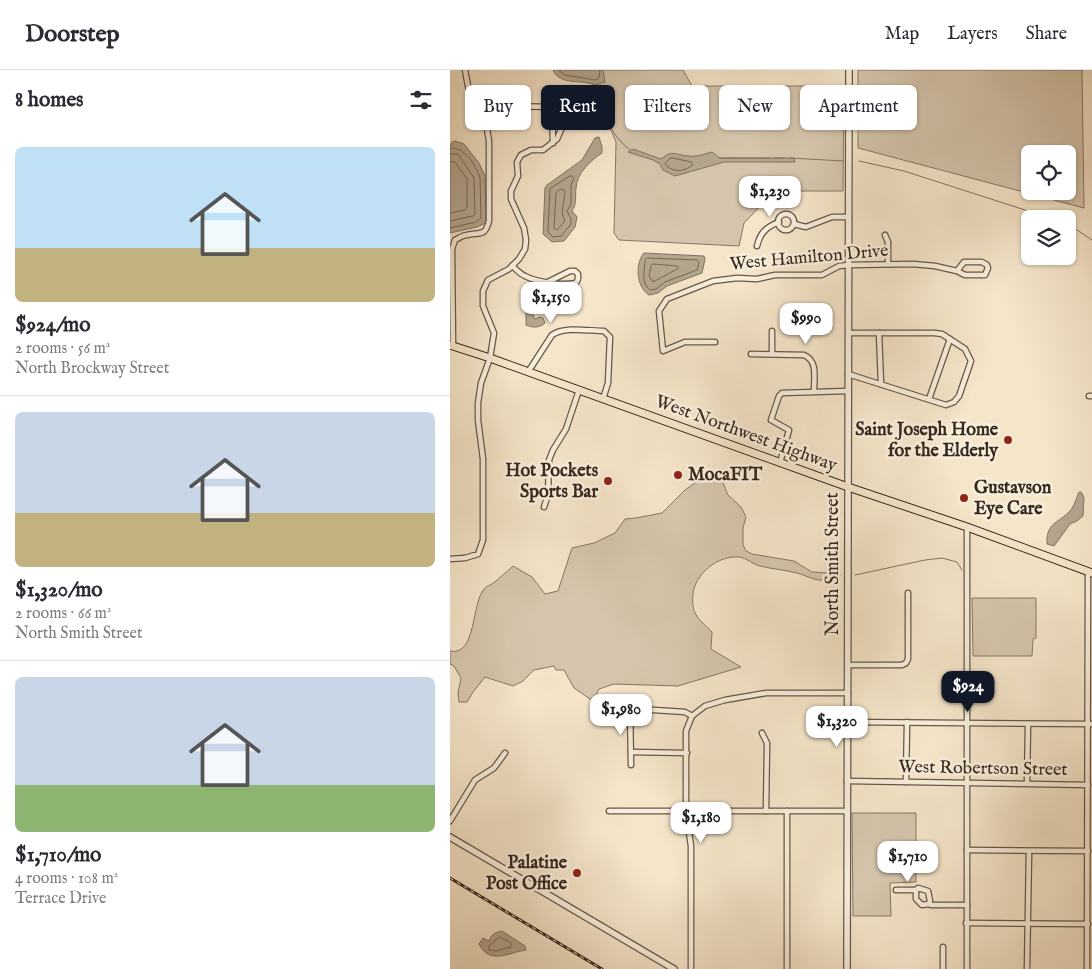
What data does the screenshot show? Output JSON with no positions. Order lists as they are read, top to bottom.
{
  "streets": {
    "main road": ["West Northwest Highway"],
    "street": ["West Hamilton Drive", "North Smith Street", "West Robertson Street"]
  },
  "crossings": [
    ["West Hamilton Drive", "North Smith Street"],
    ["West Northwest Highway", "North Smith Street"],
    ["North Smith Street", "West Robertson Street"]
  ],
  "places": [
    "Saint Joseph Home for the Elderly",
    "MocaFIT",
    "Hot Pockets Sports Bar",
    "Gustavson Eye Care",
    "Palatine Post Office"
  ],
  "page": {
    "header": "Doorstep",
    "nav": ["Map", "Layers", "Share"],
    "heading": "8 homes",
    "chip": [
      "Buy",
      "Rent",
      "Filters",
      "New",
      "Apartment"
    ],
    "list": [
      {
        "name": "$924/mo",
        "note": "2 rooms · 56 m² · North Brockway Street"
      },
      {
        "name": "$1,320/mo",
        "note": "2 rooms · 66 m² · North Smith Street"
      },
      {
        "name": "$1,710/mo",
        "note": "4 rooms · 108 m² · Terrace Drive"
      }
    ],
    "price": [
      "$1,230",
      "$1,150",
      "$990",
      "$924",
      "$1,980",
      "$1,320",
      "$1,180",
      "$1,710"
    ]
  }
}
